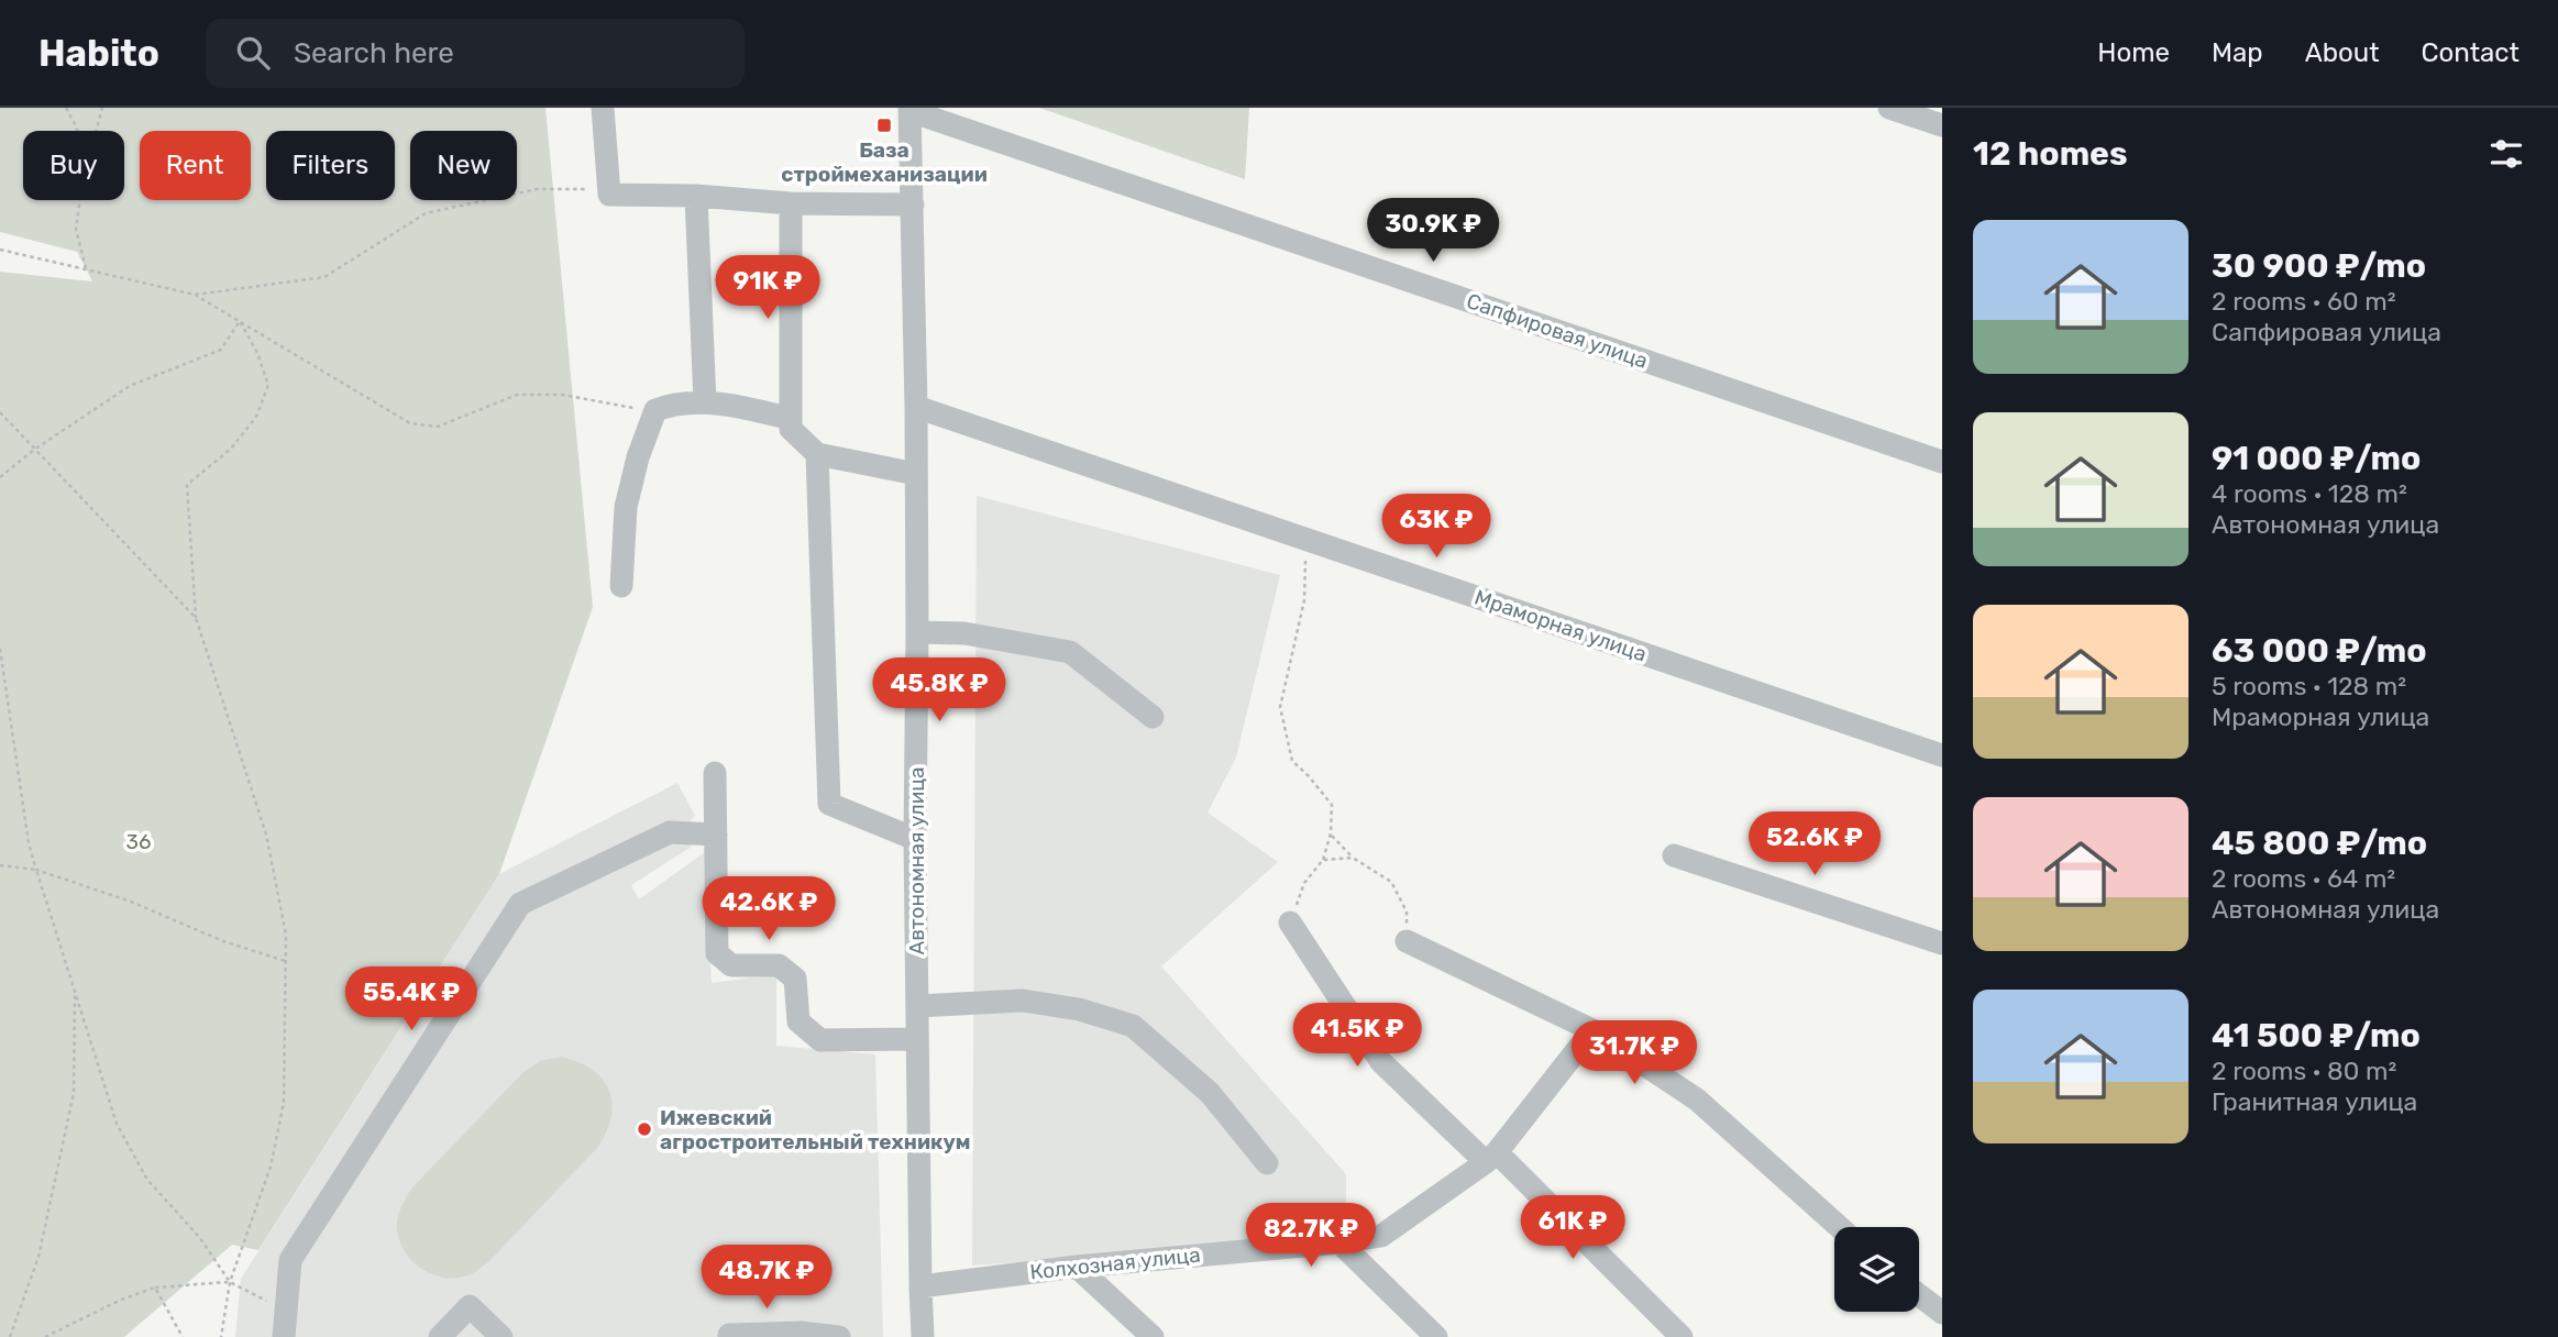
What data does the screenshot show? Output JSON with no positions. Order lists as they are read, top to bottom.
{
  "streets": {
    "street": [
      "Сапфировая улица",
      "Мраморная улица",
      "Автономная улица",
      "Колхозная улица"
    ]
  },
  "crossings": [
    ["Сапфировая улица", "Автономная улица"],
    ["Мраморная улица", "Автономная улица"],
    ["Автономная улица", "Колхозная улица"]
  ],
  "parks": ["36"],
  "places": {
    "transit": ["База строймеханизации"],
    "other": ["Ижевский агростроительный техникум"]
  },
  "page": {
    "header": "Habito",
    "search": "Search here",
    "nav": [
      "Home",
      "Map",
      "About",
      "Contact"
    ],
    "heading": "12 homes",
    "chip": [
      "Buy",
      "Rent",
      "Filters",
      "New"
    ],
    "price": [
      "30.9K ₽",
      "91K ₽",
      "63K ₽",
      "45.8K ₽",
      "52.6K ₽",
      "42.6K ₽",
      "55.4K ₽",
      "41.5K ₽",
      "31.7K ₽",
      "61K ₽",
      "82.7K ₽",
      "48.7K ₽"
    ],
    "list": [
      {
        "name": "30 900 ₽/mo",
        "note": "2 rooms · 60 m² · Сапфировая улица"
      },
      {
        "name": "91 000 ₽/mo",
        "note": "4 rooms · 128 m² · Автономная улица"
      },
      {
        "name": "63 000 ₽/mo",
        "note": "5 rooms · 128 m² · Мраморная улица"
      },
      {
        "name": "45 800 ₽/mo",
        "note": "2 rooms · 64 m² · Автономная улица"
      },
      {
        "name": "41 500 ₽/mo",
        "note": "2 rooms · 80 m² · Гранитная улица"
      }
    ]
  }
}
